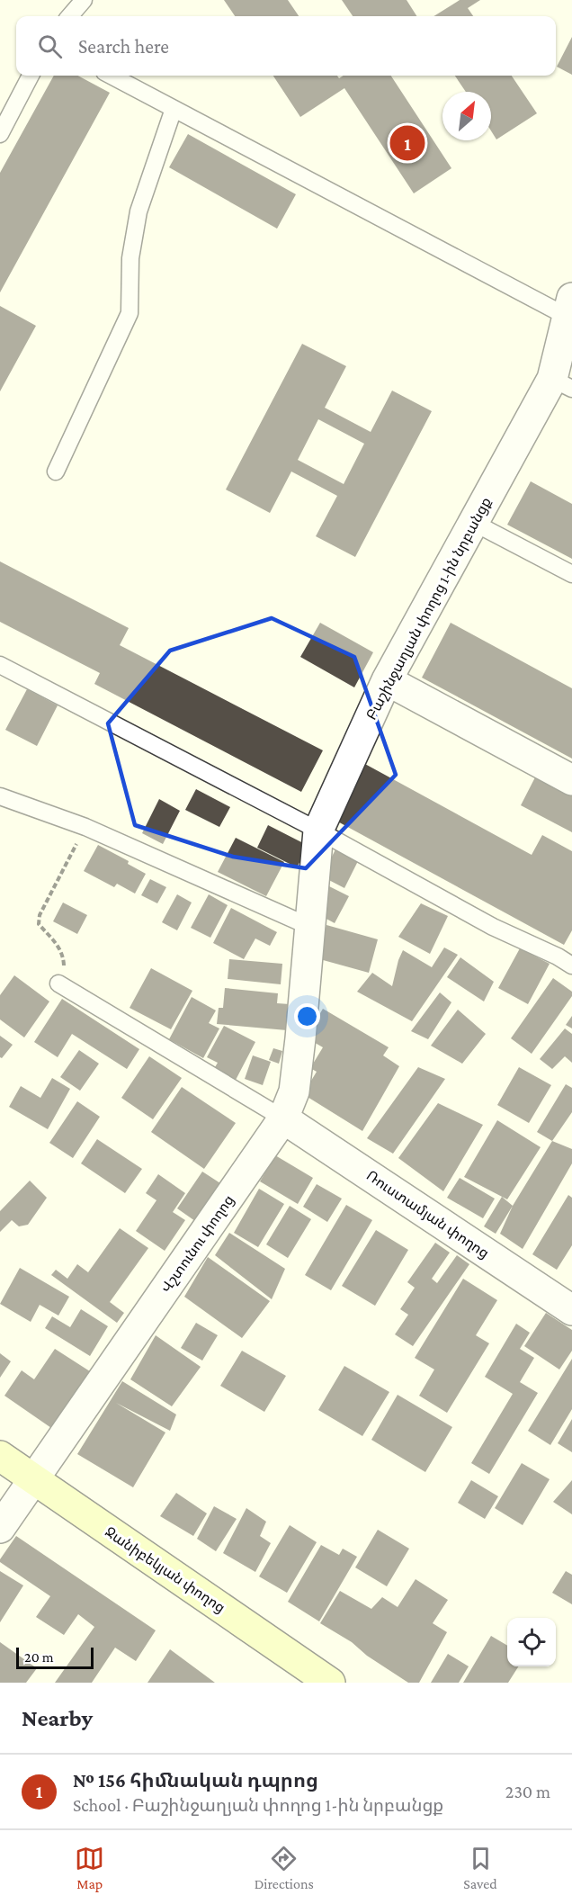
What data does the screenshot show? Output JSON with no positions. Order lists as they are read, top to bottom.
{
  "streets": {
    "main road": ["Ջանիբեկյան փողոց"],
    "street": ["Բաշինջաղյան փողոց 1-ին նրբանցք", "Ռուստամյան փողոց", "Վշտունու փողոց"]
  },
  "crossings": [
    ["Բաշինջաղյան փողոց 1-ին նրբանցք", "Վշտունու փողոց"],
    ["Ռուստամյան փողոց", "Վշտունու փողոց"],
    ["Վշտունու փողոց", "Ջանիբեկյան փողոց"]
  ],
  "scale_bar": "20 m",
  "north": "top right",
  "page": {
    "search": "Search here",
    "pins": "1",
    "scale": "20 m",
    "heading": "Nearby",
    "list": [
      {
        "mark": "1",
        "name": "№ 156 հիմնական դպրոց",
        "note": "School · Բաշինջաղյան փողոց 1-ին նրբանցք",
        "value": "230 m"
      }
    ],
    "nav": ["Map", "Directions", "Saved"]
  }
}
